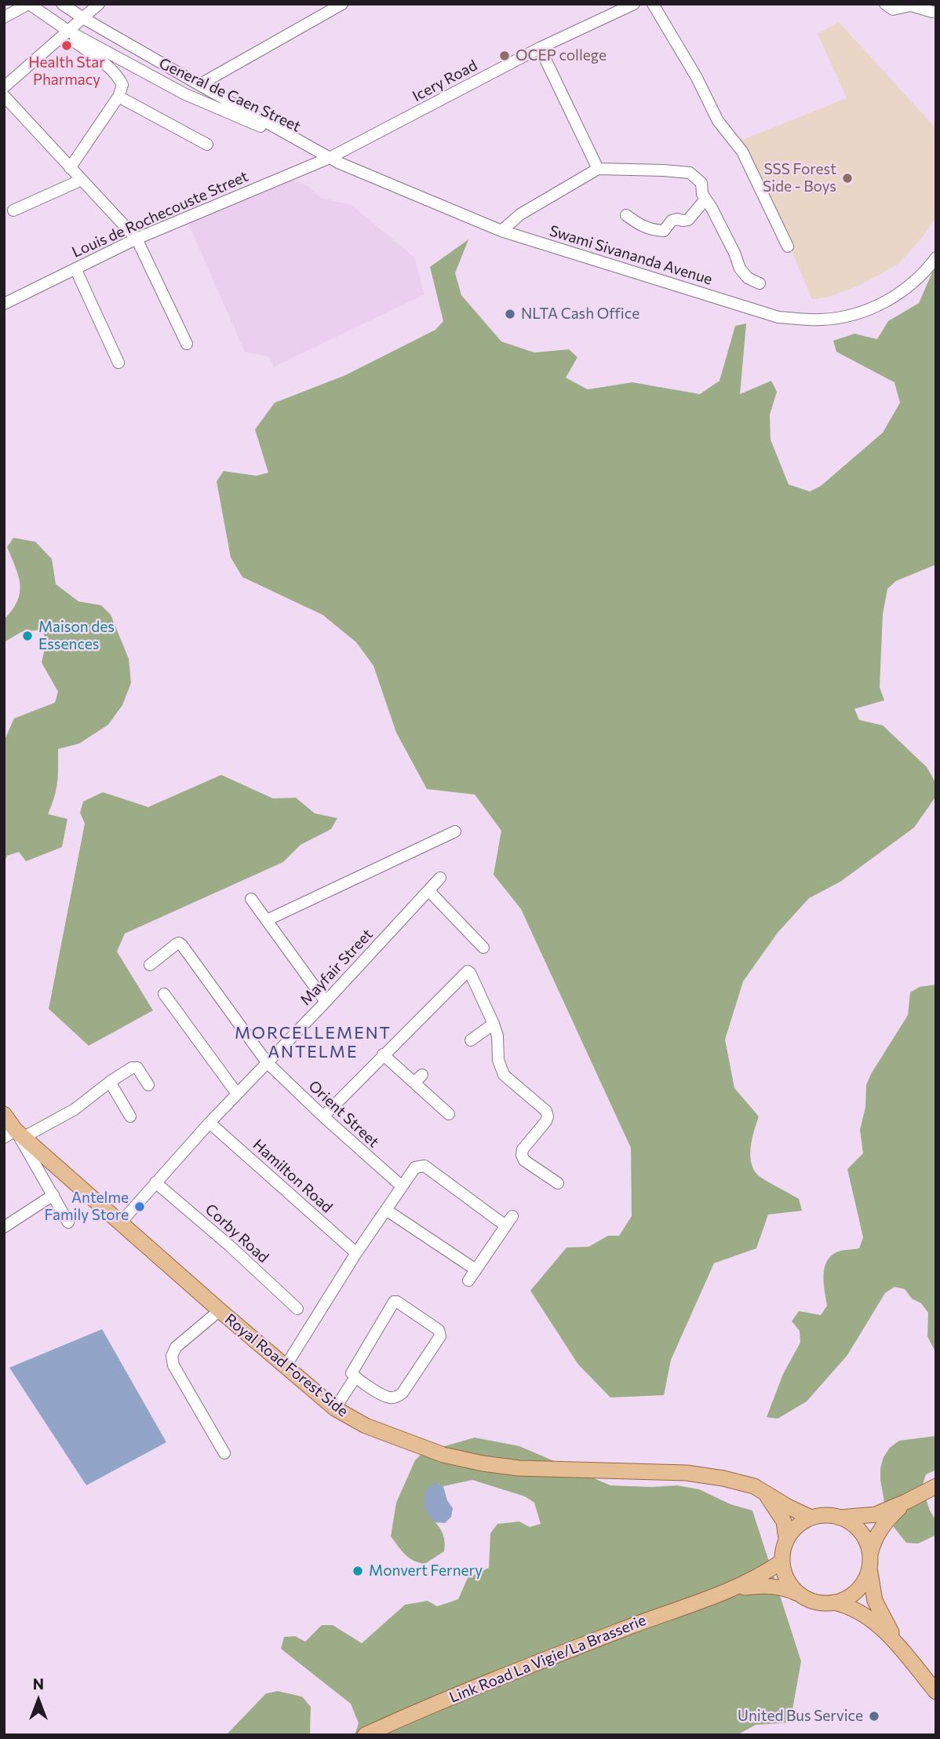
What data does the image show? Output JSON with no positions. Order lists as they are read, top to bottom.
{
  "streets": {
    "main road": ["Royal Road Forest Side", "Link Road La Vigie/La Brasserie"],
    "street": [
      "Icery Road",
      "General de Caen Street",
      "Louis de Rochecouste Street",
      "Swami Sivananda Avenue",
      "Mayfair Street",
      "Orient Street",
      "Hamilton Road",
      "Corby Road"
    ]
  },
  "crossings": [
    ["Icery Road", "Louis de Rochecouste Street"],
    ["Icery Road", "Swami Sivananda Avenue"],
    ["General de Caen Street", "Swami Sivananda Avenue"],
    ["Louis de Rochecouste Street", "Swami Sivananda Avenue"],
    ["Mayfair Street", "Orient Street"],
    ["Mayfair Street", "Hamilton Road"],
    ["Mayfair Street", "Corby Road"],
    ["Mayfair Street", "Royal Road Forest Side"]
  ],
  "districts": ["MORCELLEMENT ANTELME"],
  "places": [
    "Health Star Pharmacy",
    "OCEP college",
    "SSS Forest Side - Boys",
    "NLTA Cash Office",
    "Maison des Essences",
    "Antelme Family Store",
    "Monvert Fernery",
    "United Bus Service"
  ],
  "north": "top"
}
